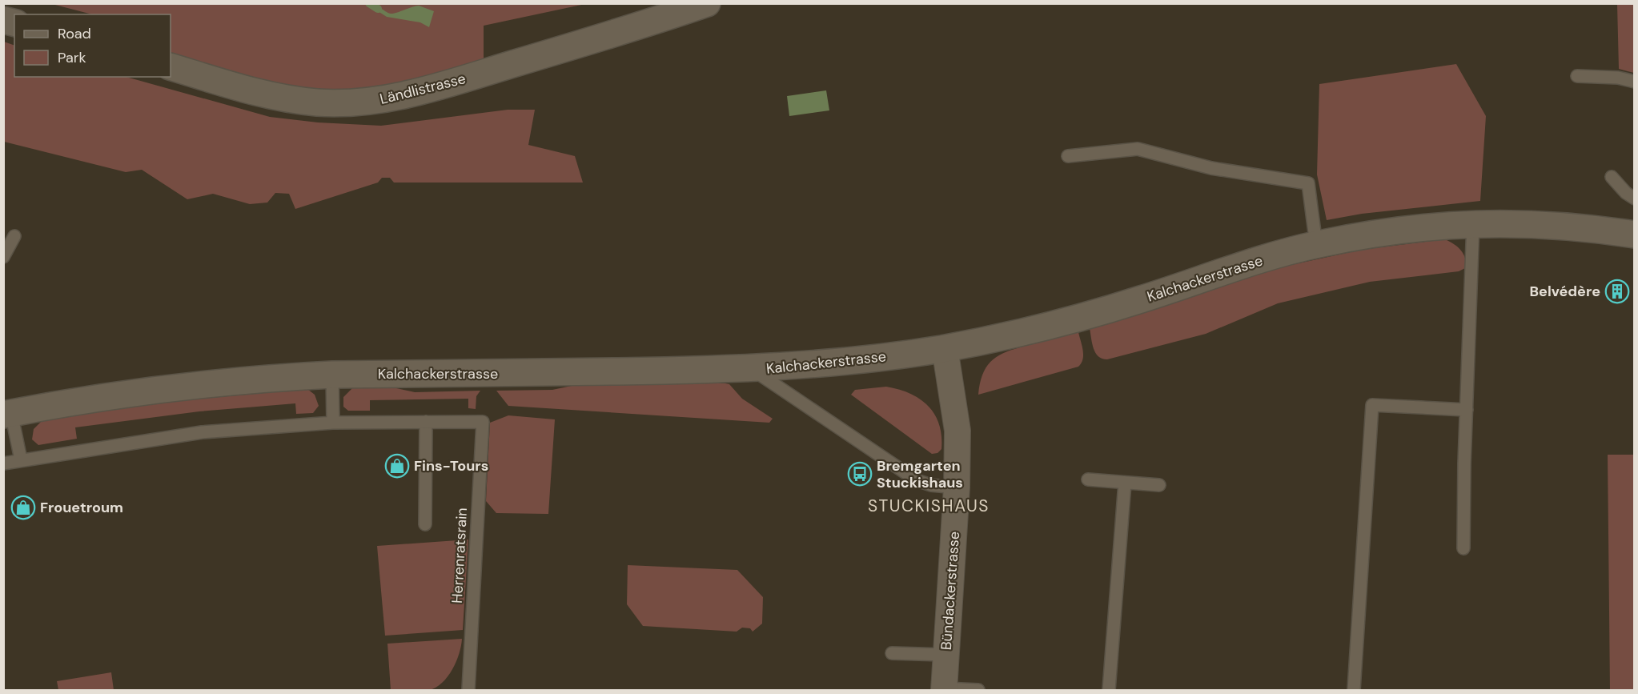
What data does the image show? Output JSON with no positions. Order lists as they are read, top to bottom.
{
  "streets": {
    "street": ["Ländlistrasse", "Kalchackerstrasse", "Bündackerstrasse"],
    "lane": ["Herrenratsrain"]
  },
  "crossings": [
    ["Kalchackerstrasse", "Bündackerstrasse"]
  ],
  "districts": ["STUCKISHAUS"],
  "places": {
    "building": ["Belvédère"],
    "shop": ["Fins-Tours", "Frouetroum"],
    "bus stop": ["Bremgarten Stuckishaus"]
  },
  "legend": ["Road", "Park"]
}
